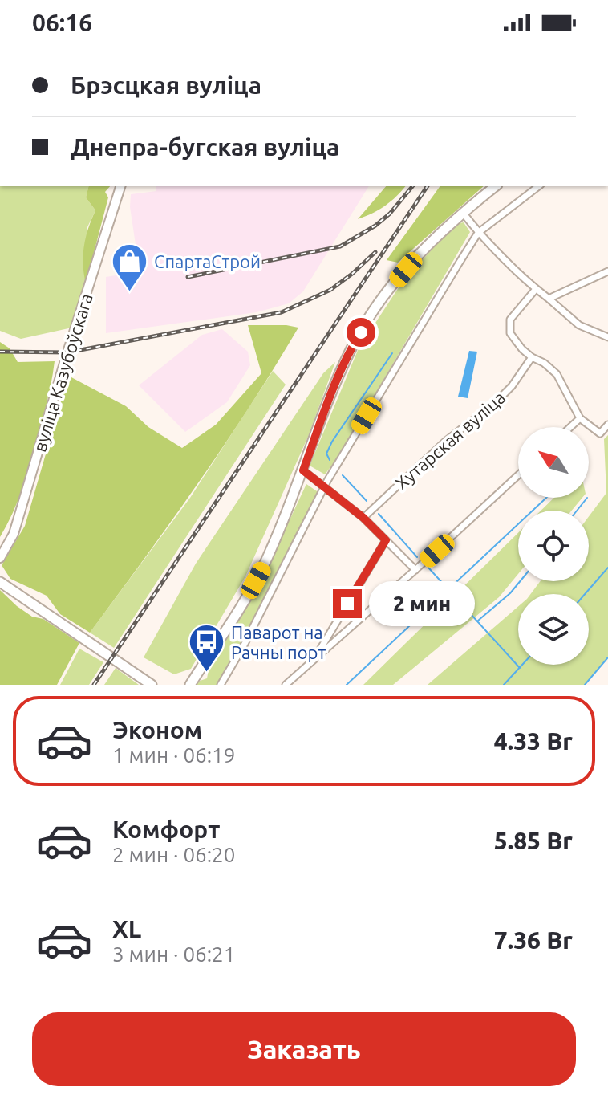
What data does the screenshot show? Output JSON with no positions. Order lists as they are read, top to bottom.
{
  "streets": {
    "street": ["вуліца Казубоўскага", "Хутарская вуліца"]
  },
  "places": {
    "shop": ["СпартаСтрой"],
    "bus stop": ["Паварот на Рачны порт"]
  },
  "north": "top left",
  "page": {
    "status": "06:16",
    "banner": ["Брэсцкая вуліца", "Днепра-бугская вуліца"],
    "bubble": "2 мин",
    "list": [
      {
        "name": "Эконом",
        "note": "1 мин · 06:19",
        "value": "4.33 Br"
      },
      {
        "name": "Комфорт",
        "note": "2 мин · 06:20",
        "value": "5.85 Br"
      },
      {
        "name": "XL",
        "note": "3 мин · 06:21",
        "value": "7.36 Br"
      }
    ],
    "buttons": "Заказать"
  }
}
